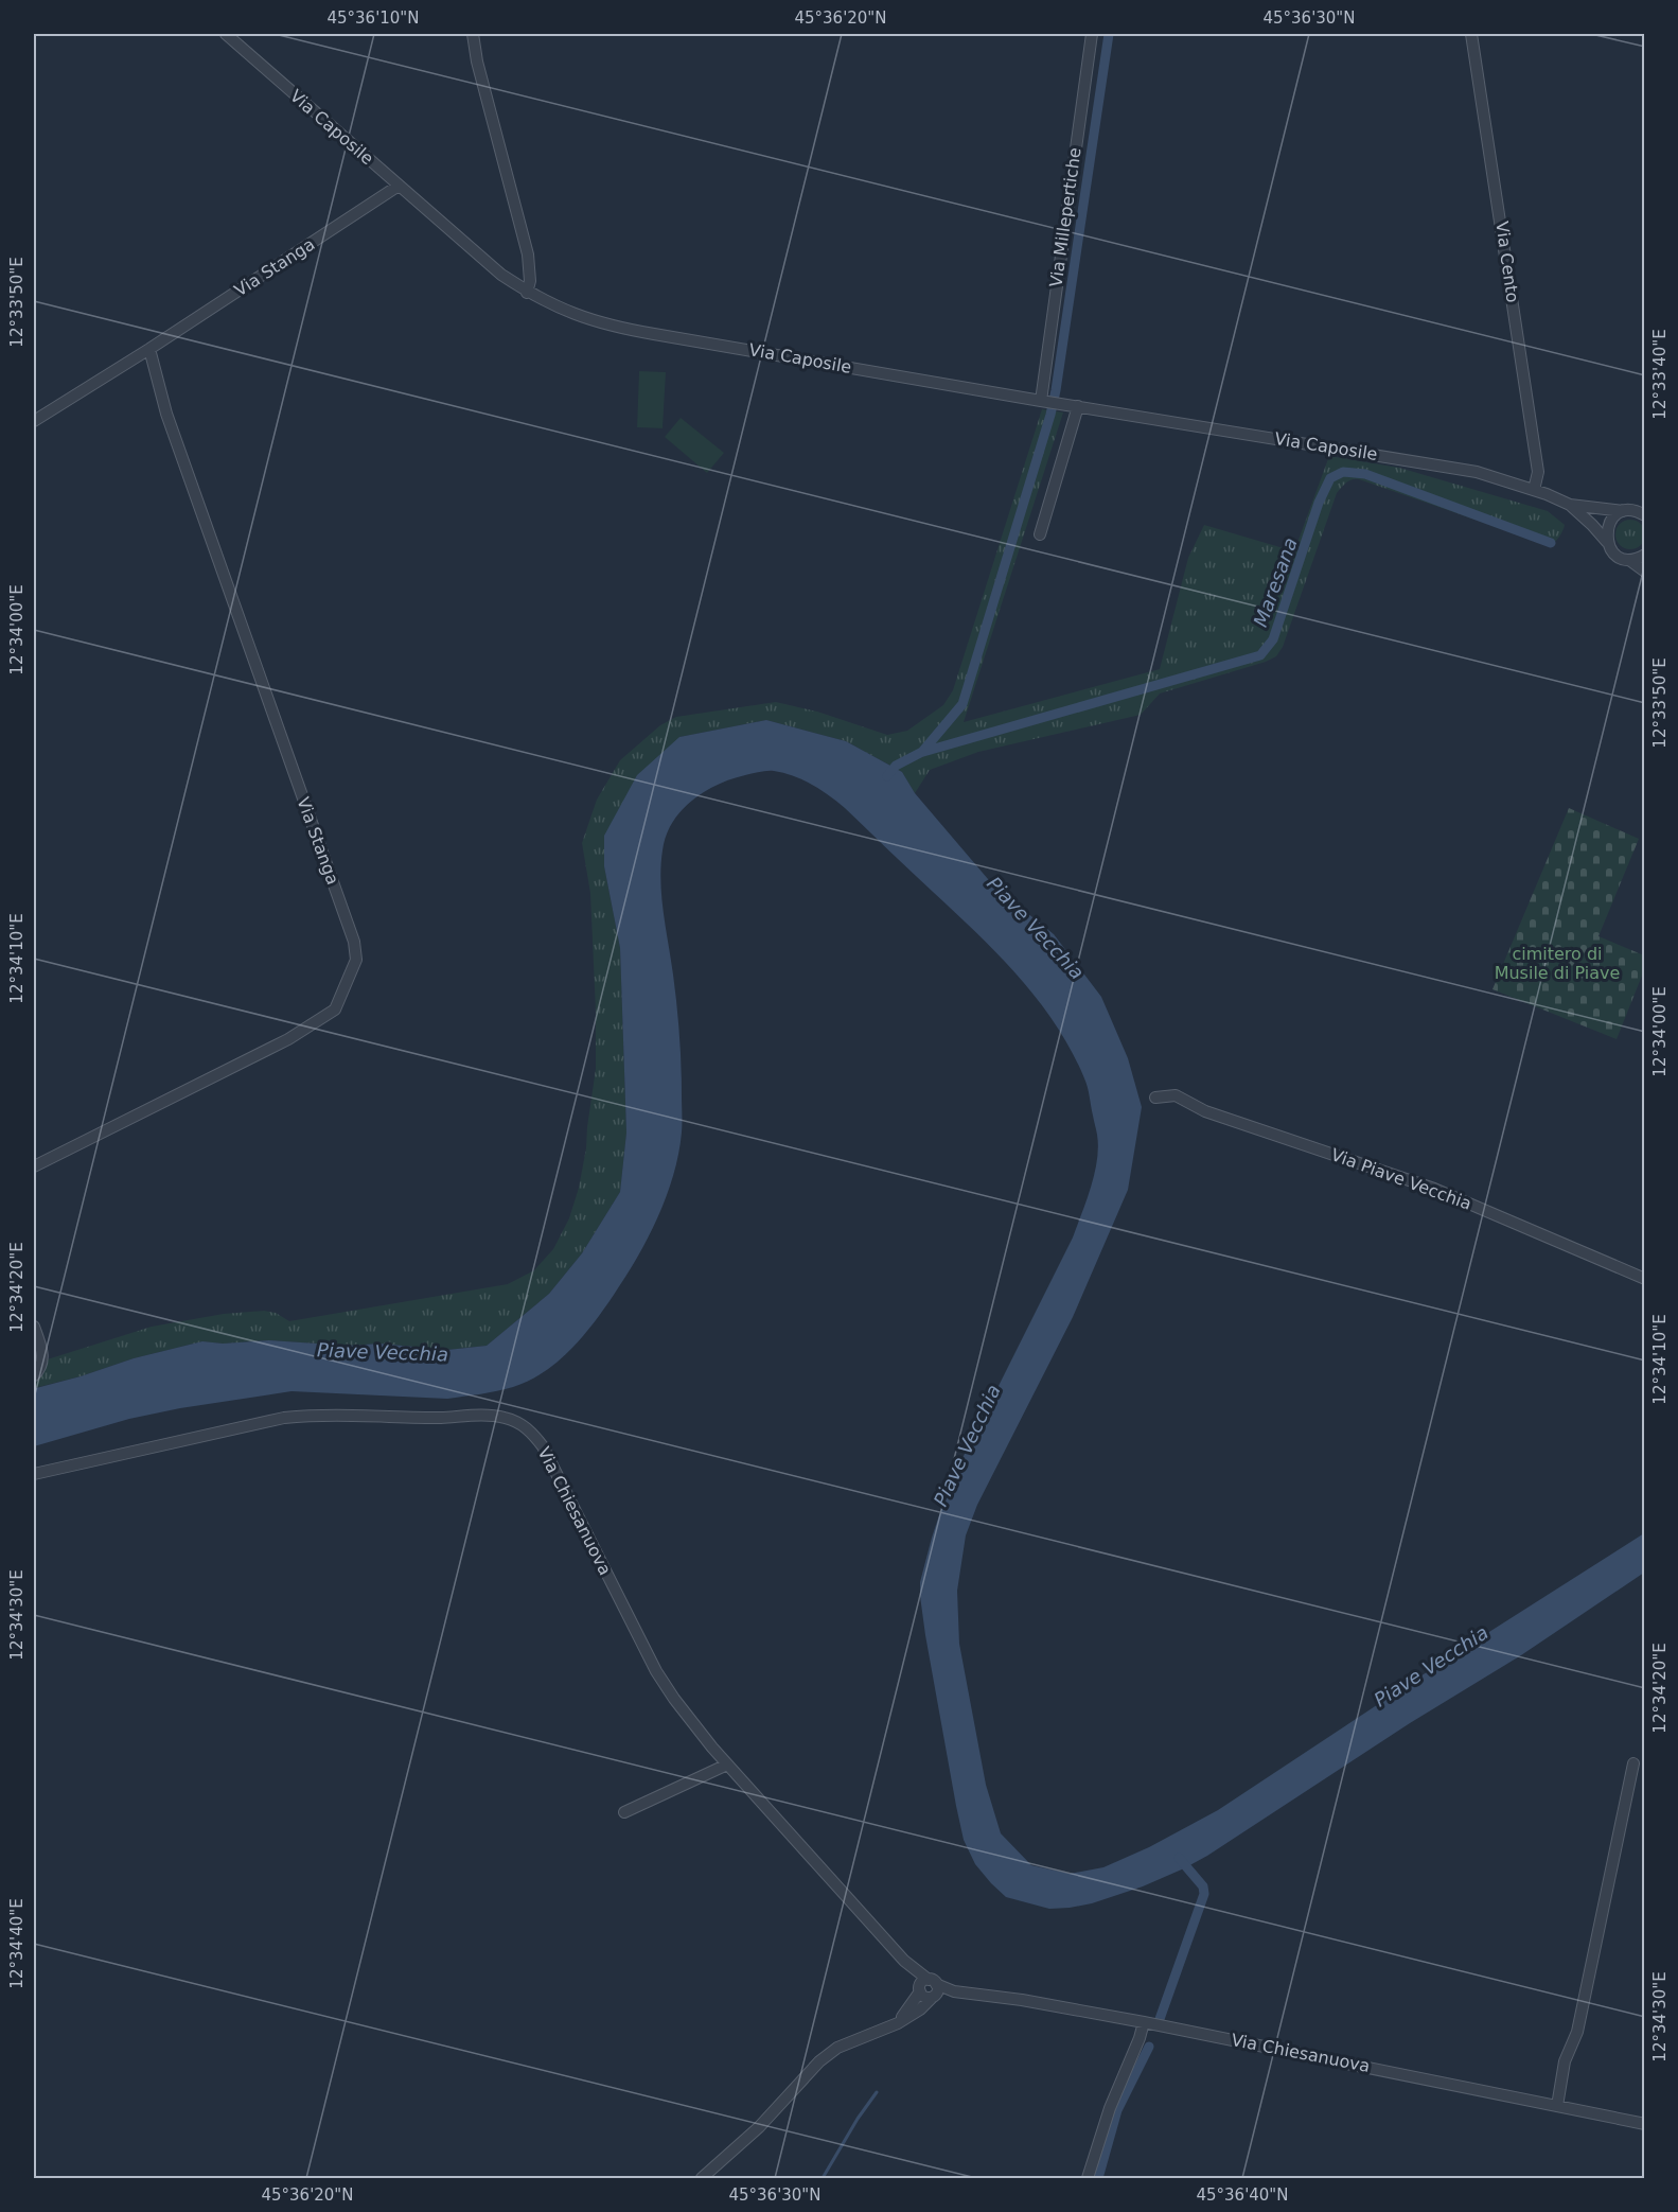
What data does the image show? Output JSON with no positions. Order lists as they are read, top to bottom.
{
  "streets": {
    "street": [
      "Via Caposile",
      "Via Millepertiche",
      "Via Cento",
      "Via Stanga",
      "Via Piave Vecchia",
      "Via Chiesanuova"
    ]
  },
  "crossings": [
    ["Via Caposile", "Via Millepertiche"],
    ["Via Caposile", "Via Cento"],
    ["Via Caposile", "Via Stanga"]
  ],
  "water": ["Maresana", "Piave Vecchia"],
  "parks": ["cimitero di Musile di Piave"],
  "coordinates": [
    "45°36'10\"N",
    "45°36'20\"N",
    "45°36'30\"N",
    "12°33'50\"E",
    "12°33'40\"E",
    "12°34'00\"E",
    "12°34'10\"E",
    "12°34'20\"E",
    "12°34'30\"E",
    "12°34'40\"E",
    "45°36'40\"N"
  ]
}
